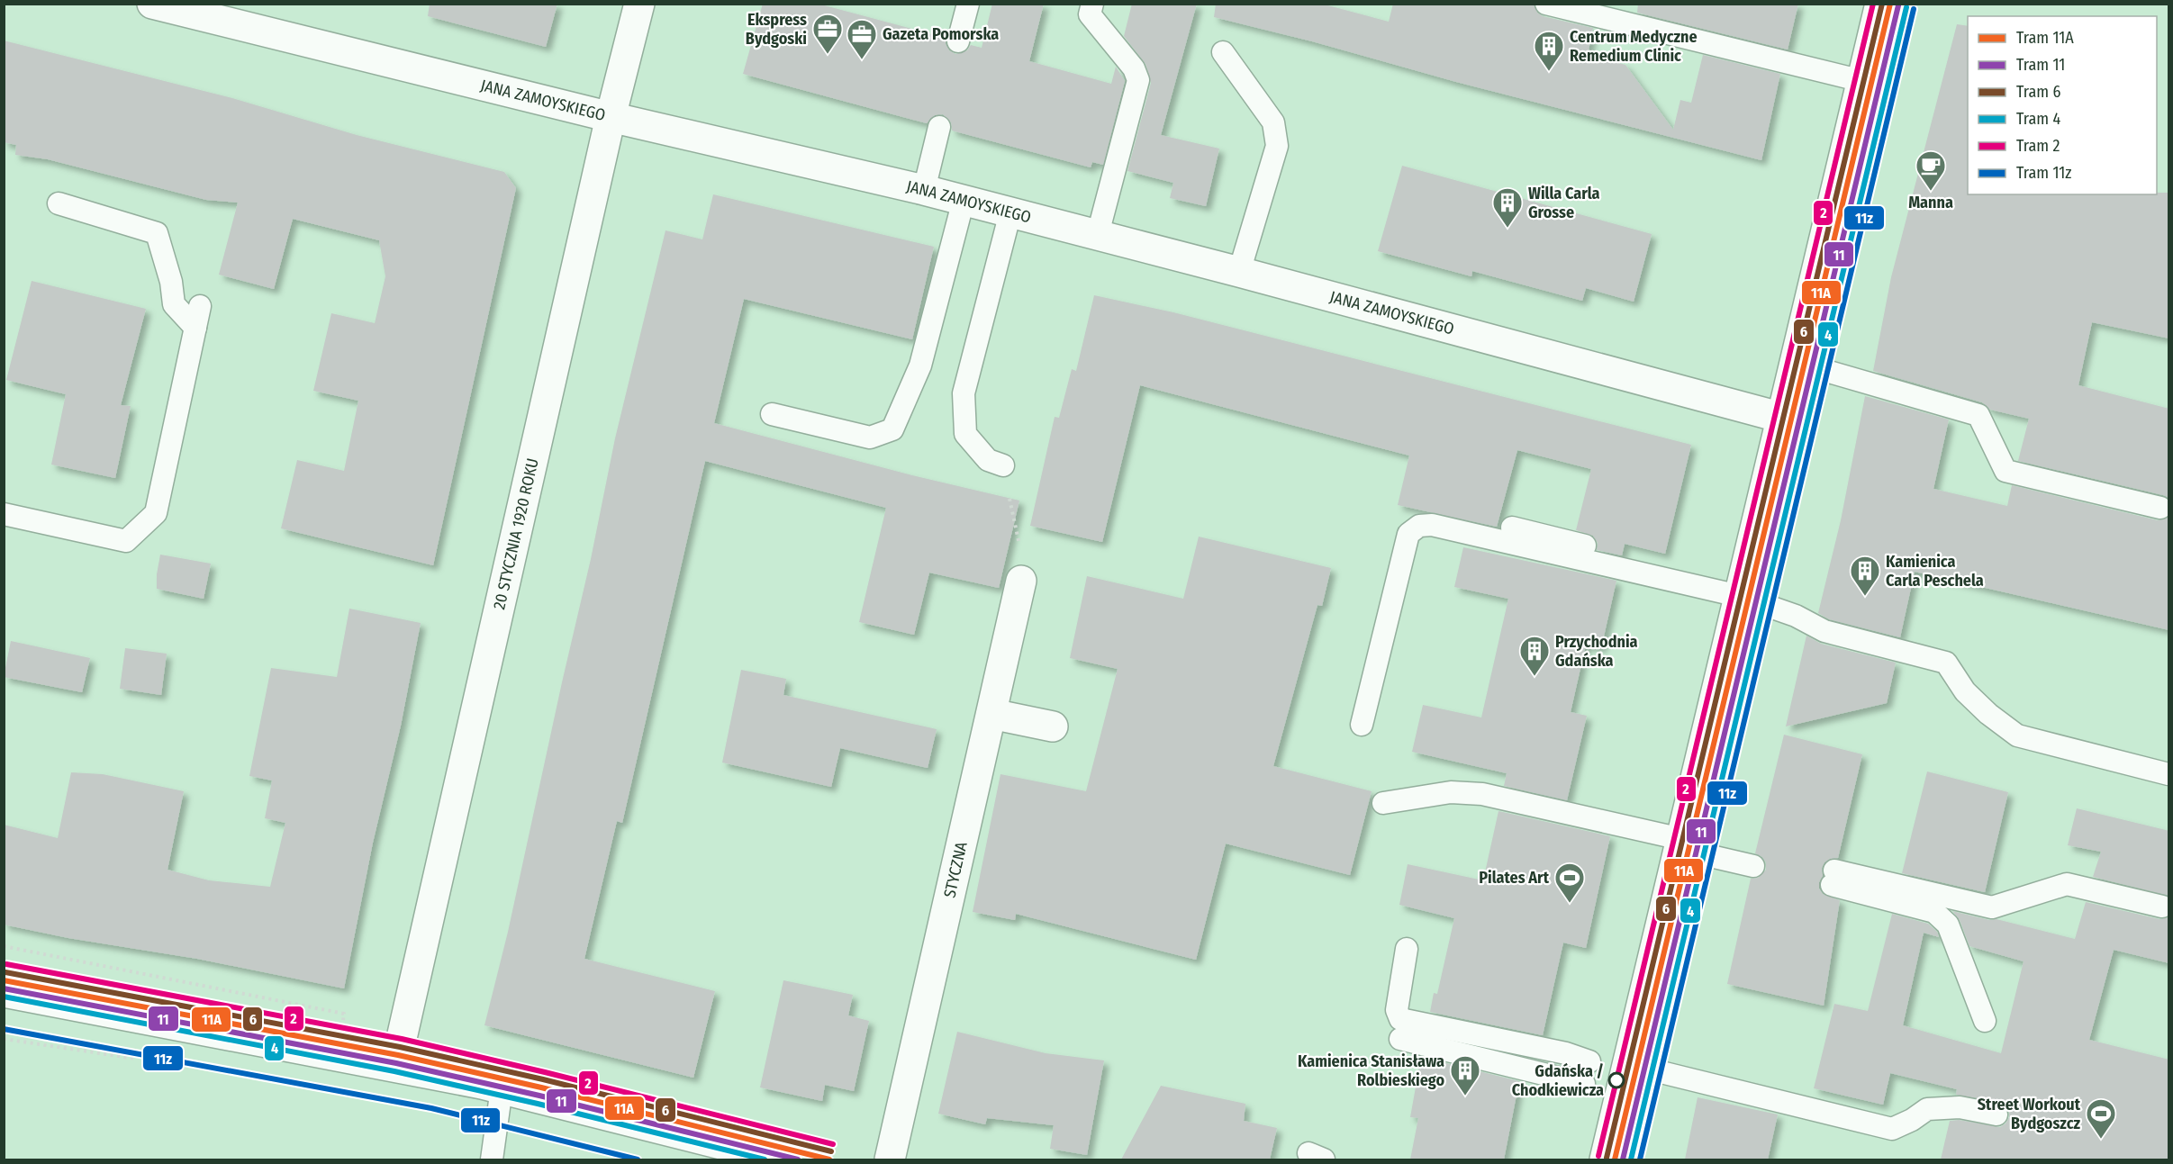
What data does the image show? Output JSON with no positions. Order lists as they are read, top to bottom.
{
  "streets": {
    "street": ["JANA ZAMOYSKIEGO", "20 STYCZNIA 1920 ROKU", "STYCZNA"]
  },
  "crossings": [
    ["JANA ZAMOYSKIEGO", "20 STYCZNIA 1920 ROKU"]
  ],
  "places": {
    "office": ["Ekspress Bydgoski", "Gazeta Pomorska"],
    "building": [
      "Centrum Medyczne Remedium Clinic",
      "Willa Carla Grosse",
      "Kamienica Carla Peschela",
      "Przychodnia Gdańska",
      "Kamienica Stanisława Rolbieskiego"
    ],
    "cafe": ["Manna"],
    "sports": ["Pilates Art", "Street Workout Bydgoszcz"],
    "other": ["Gdańska / Chodkiewicza"]
  },
  "lines": [
    "tram line 11A",
    "tram line 6",
    "tram line 2",
    "tram line 11",
    "tram line 4",
    "tram line 11z"
  ],
  "legend": [
    "Tram 11A",
    "Tram 11",
    "Tram 6",
    "Tram 4",
    "Tram 2",
    "Tram 11z"
  ]
}
